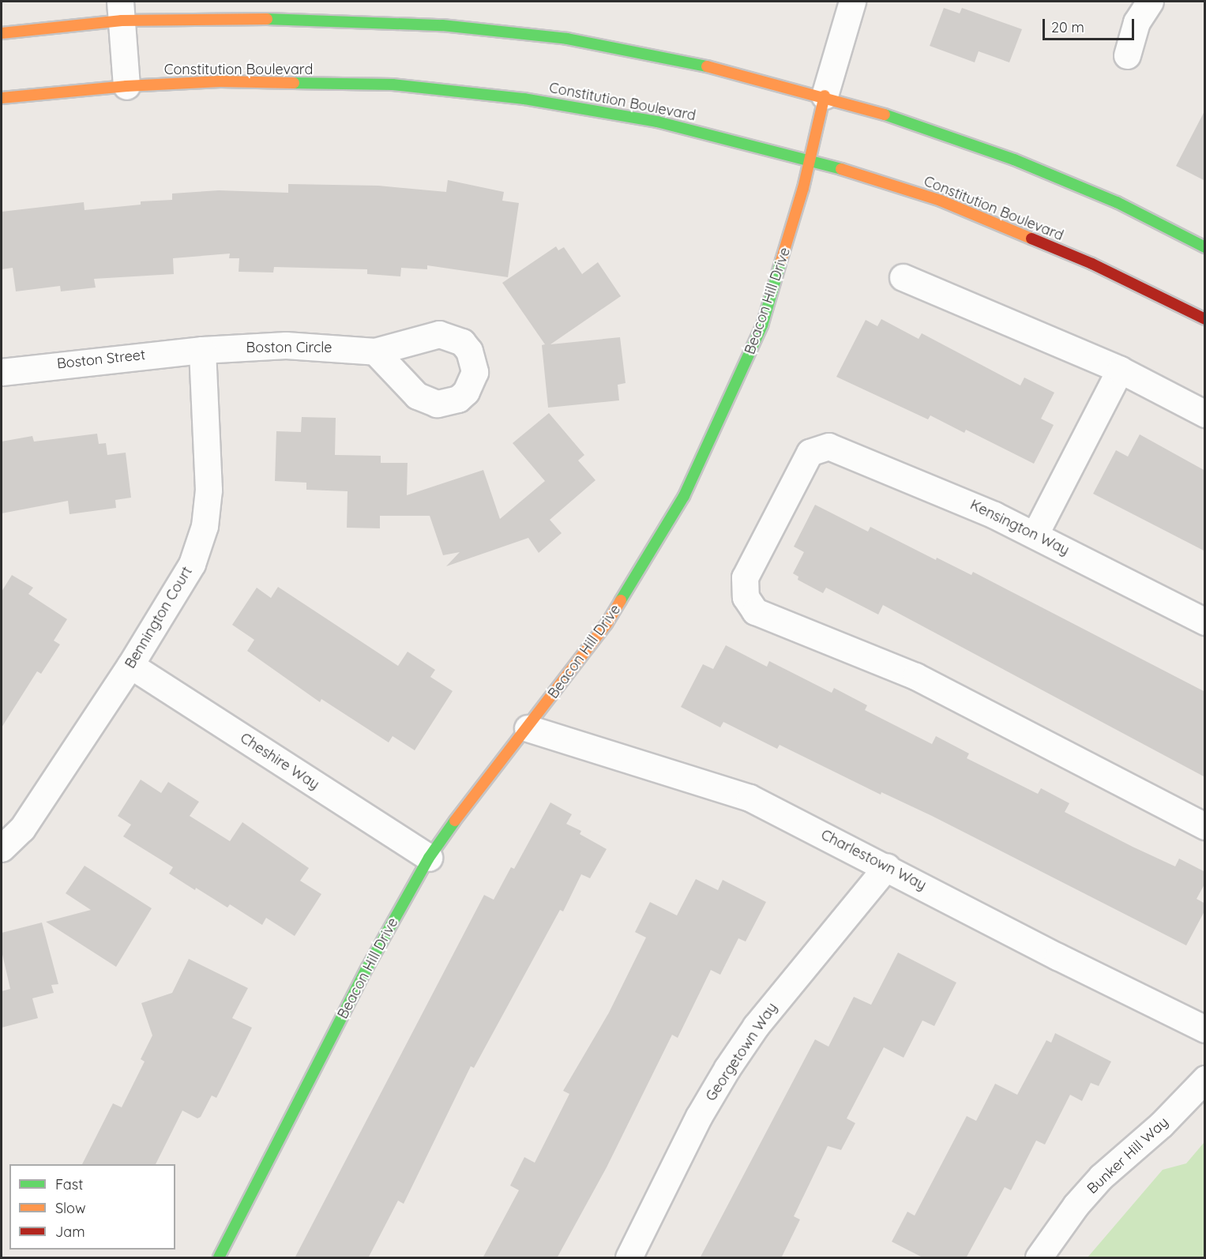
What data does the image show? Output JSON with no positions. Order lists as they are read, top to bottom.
{
  "streets": {
    "main road": ["Constitution Boulevard", "Beacon Hill Drive"],
    "street": [
      "Boston Circle",
      "Boston Street",
      "Kensington Way",
      "Bennington Court",
      "Cheshire Way",
      "Charlestown Way",
      "Georgetown Way",
      "Bunker Hill Way"
    ]
  },
  "crossings": [
    ["Constitution Boulevard", "Beacon Hill Drive"],
    ["Beacon Hill Drive", "Cheshire Way"],
    ["Beacon Hill Drive", "Charlestown Way"],
    ["Boston Circle", "Boston Street"],
    ["Boston Circle", "Bennington Court"],
    ["Boston Street", "Bennington Court"],
    ["Bennington Court", "Cheshire Way"],
    ["Charlestown Way", "Georgetown Way"]
  ],
  "legend": ["Fast", "Slow", "Jam"],
  "scale_bar": "20 m"
}
